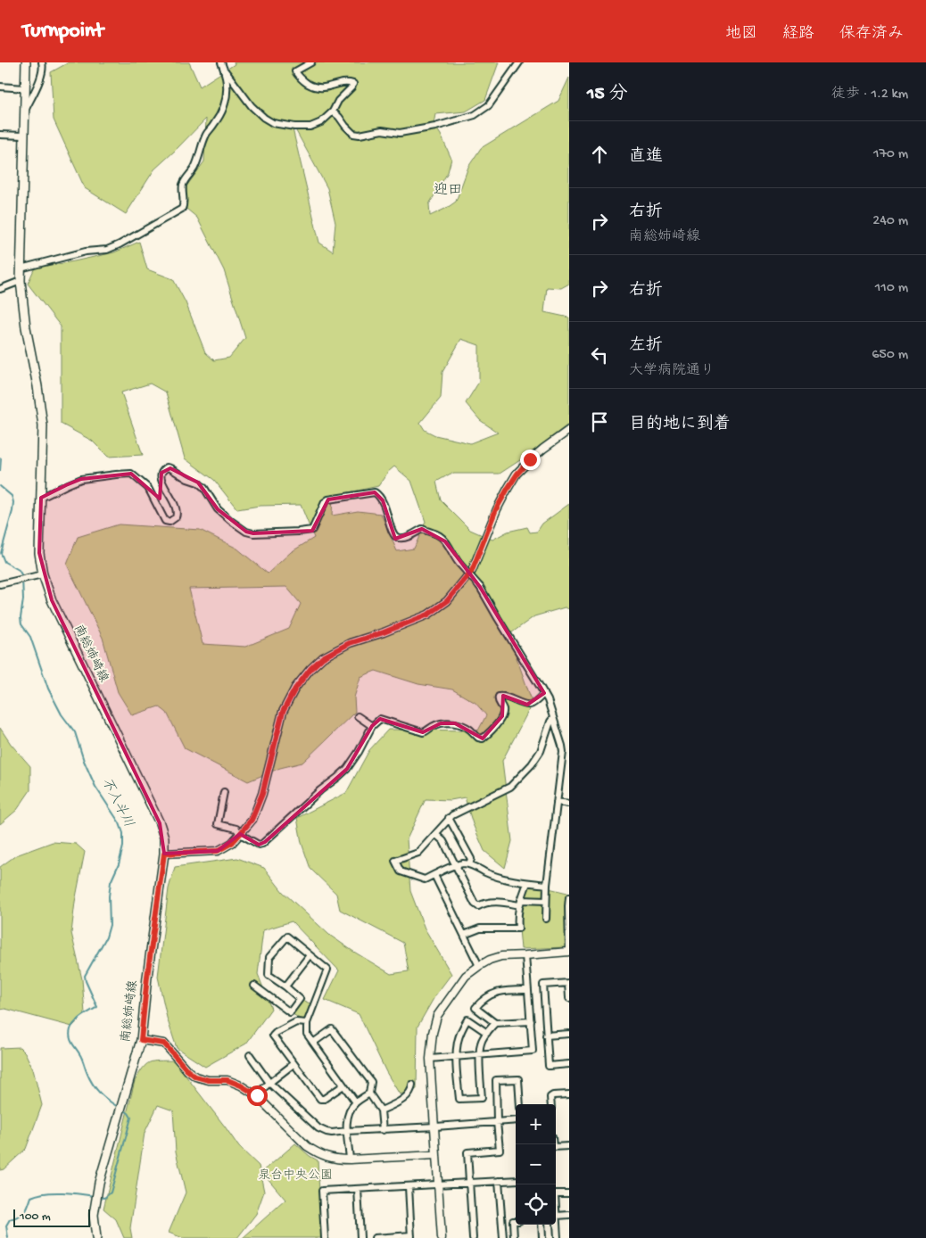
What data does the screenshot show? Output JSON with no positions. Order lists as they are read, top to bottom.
{
  "streets": {
    "main road": ["南総姉崎線"]
  },
  "districts": ["迎田"],
  "water": ["不入斗川"],
  "parks": ["泉台中央公園"],
  "scale_bar": "100 m",
  "page": {
    "header": "Turnpoint",
    "nav": ["地図", "経路", "保存済み"],
    "heading": ["15 分", "徒歩 · 1.2 km"],
    "list": [
      ["直進", "170 m"],
      ["右折", "南総姉崎線", "240 m"],
      ["右折", "110 m"],
      ["左折", "大学病院通り", "650 m"],
      "目的地に到着"
    ],
    "map_buttons": ["+", "−"],
    "scale": "100 m"
  }
}
